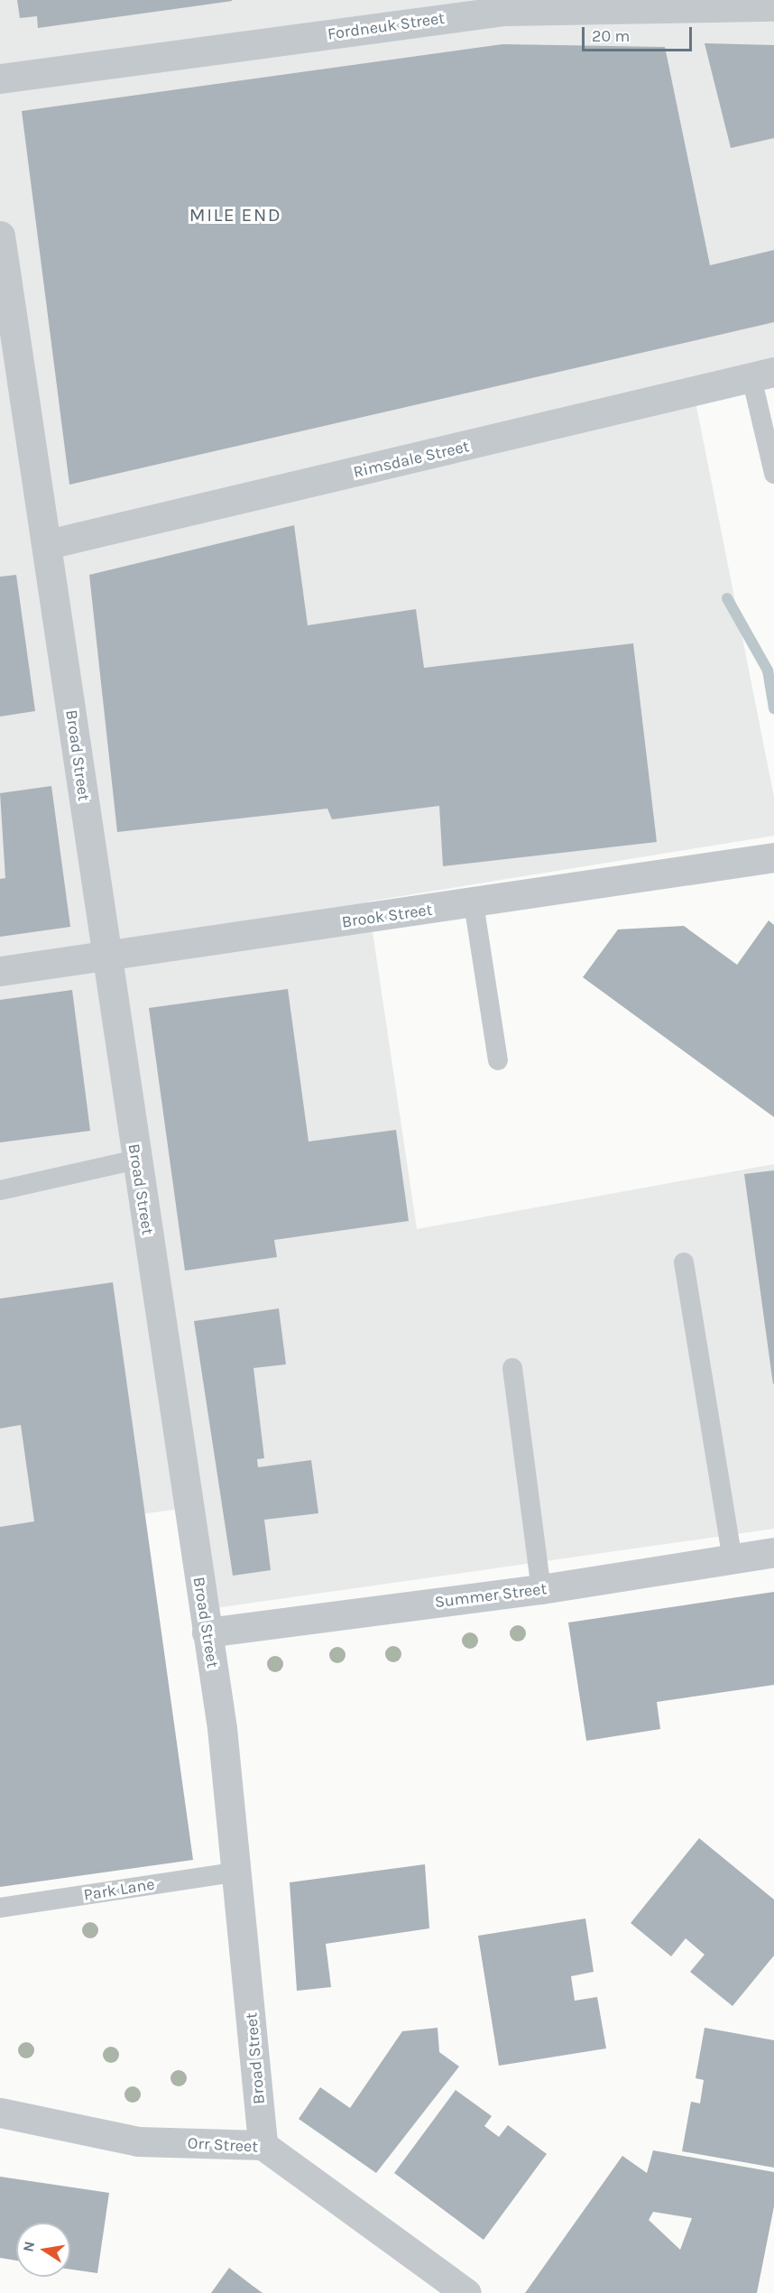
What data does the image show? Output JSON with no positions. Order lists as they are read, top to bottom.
{
  "streets": {
    "street": [
      "Fordneuk Street",
      "Rimsdale Street",
      "Broad Street",
      "Brook Street",
      "Summer Street",
      "Orr Street"
    ],
    "lane": ["Park Lane"]
  },
  "crossings": [
    ["Rimsdale Street", "Broad Street"],
    ["Broad Street", "Brook Street"],
    ["Broad Street", "Summer Street"],
    ["Broad Street", "Park Lane"],
    ["Broad Street", "Orr Street"]
  ],
  "districts": ["MILE END"],
  "scale_bar": "20 m",
  "north": "left"
}
